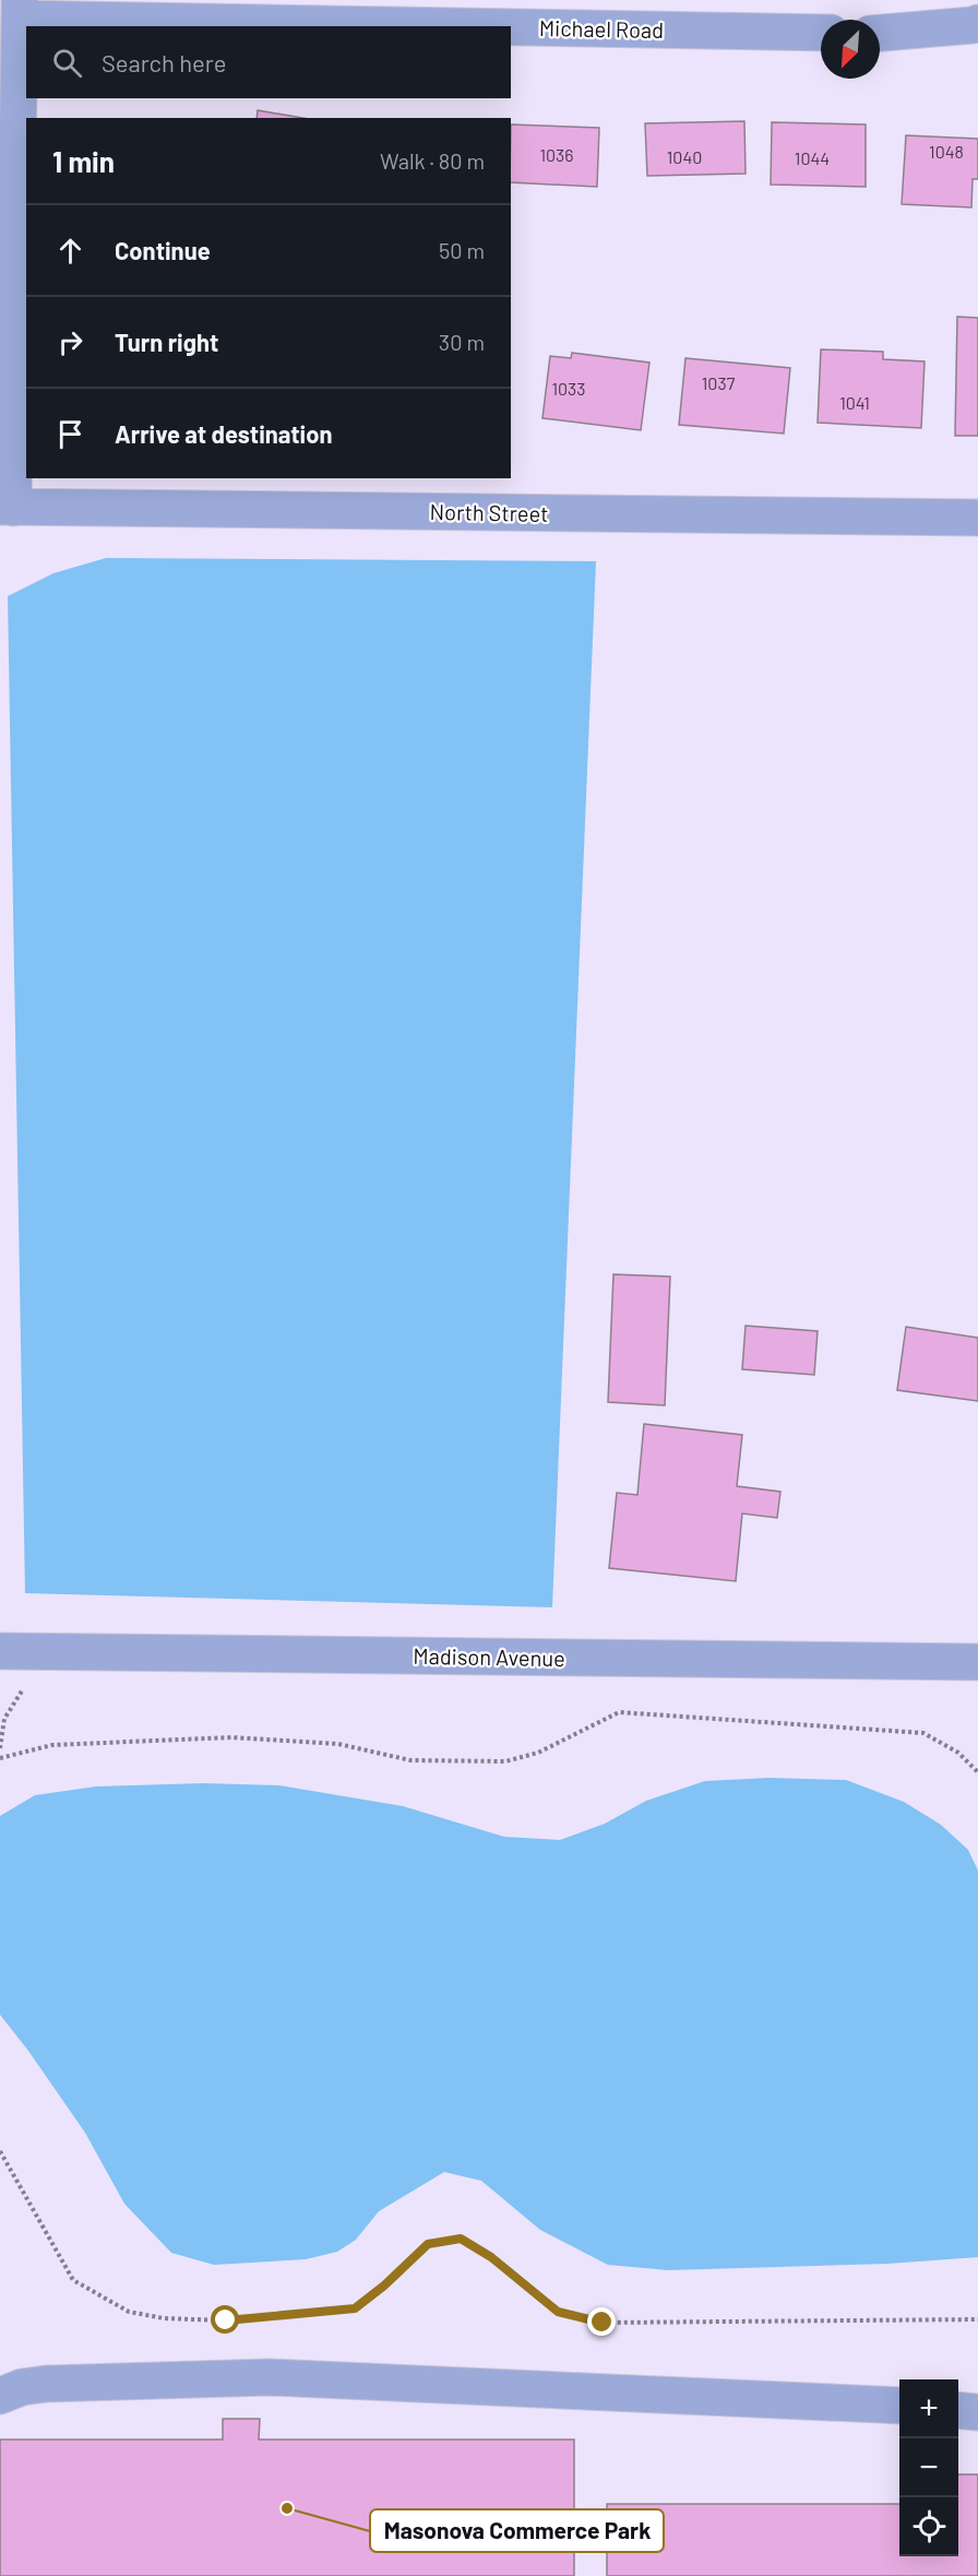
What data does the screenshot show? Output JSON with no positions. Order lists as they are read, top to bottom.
{
  "streets": {
    "street": ["Michael Road", "North Street", "Madison Avenue"]
  },
  "places": ["Masonova Commerce Park"],
  "house_numbers": [
    "1048",
    "1036",
    "1040",
    "1044",
    "1037",
    "1033",
    "1041"
  ],
  "north": "bottom left",
  "page": {
    "search": "Search here",
    "heading": ["1 min", "Walk · 80 m"],
    "list": [
      ["Continue", "50 m"],
      ["Turn right", "30 m"],
      "Arrive at destination"
    ],
    "map_buttons": ["+", "−"]
  }
}
